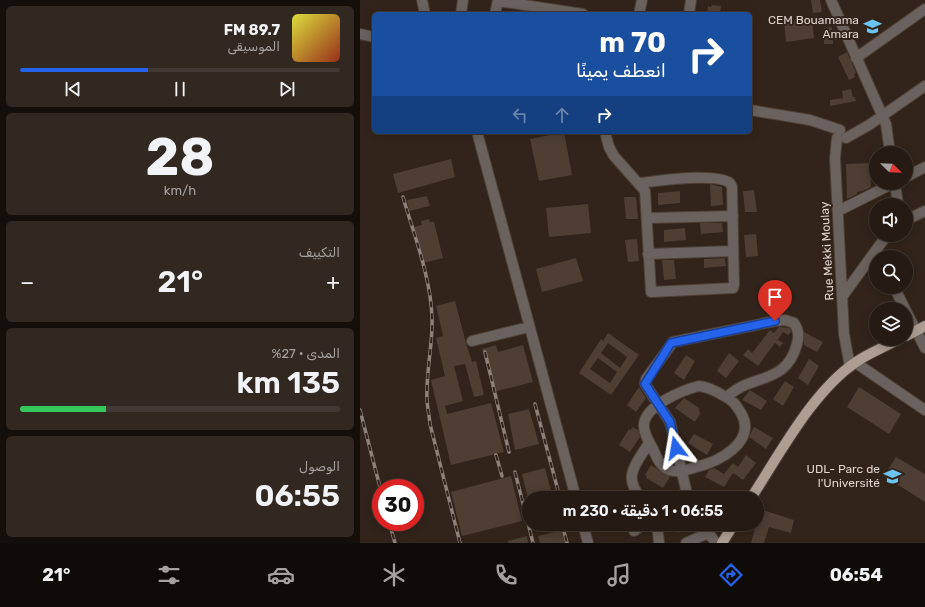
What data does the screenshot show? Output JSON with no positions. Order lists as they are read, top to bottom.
{
  "streets": {
    "street": ["Rue Mekki Moulay"]
  },
  "places": {
    "school or university": ["CEM Bouamama Amara", "UDL- Parc de l'Université"]
  },
  "north": "bottom right",
  "page": {
    "turn": ["70 m", "انعطف يمينًا"],
    "song": ["89.7 FM", "الموسيقى"],
    "tile": [
      ["28", "km/h"],
      "التكييف",
      ["المدى · 27%", "135 km"],
      ["الوصول", "06:55"]
    ],
    "heat": ["−", "21°", "+"],
    "limit": "30",
    "trip": "06:55 · 1 دقيقة · 230 m",
    "tabs": ["06:54", "21°"]
  }
}
